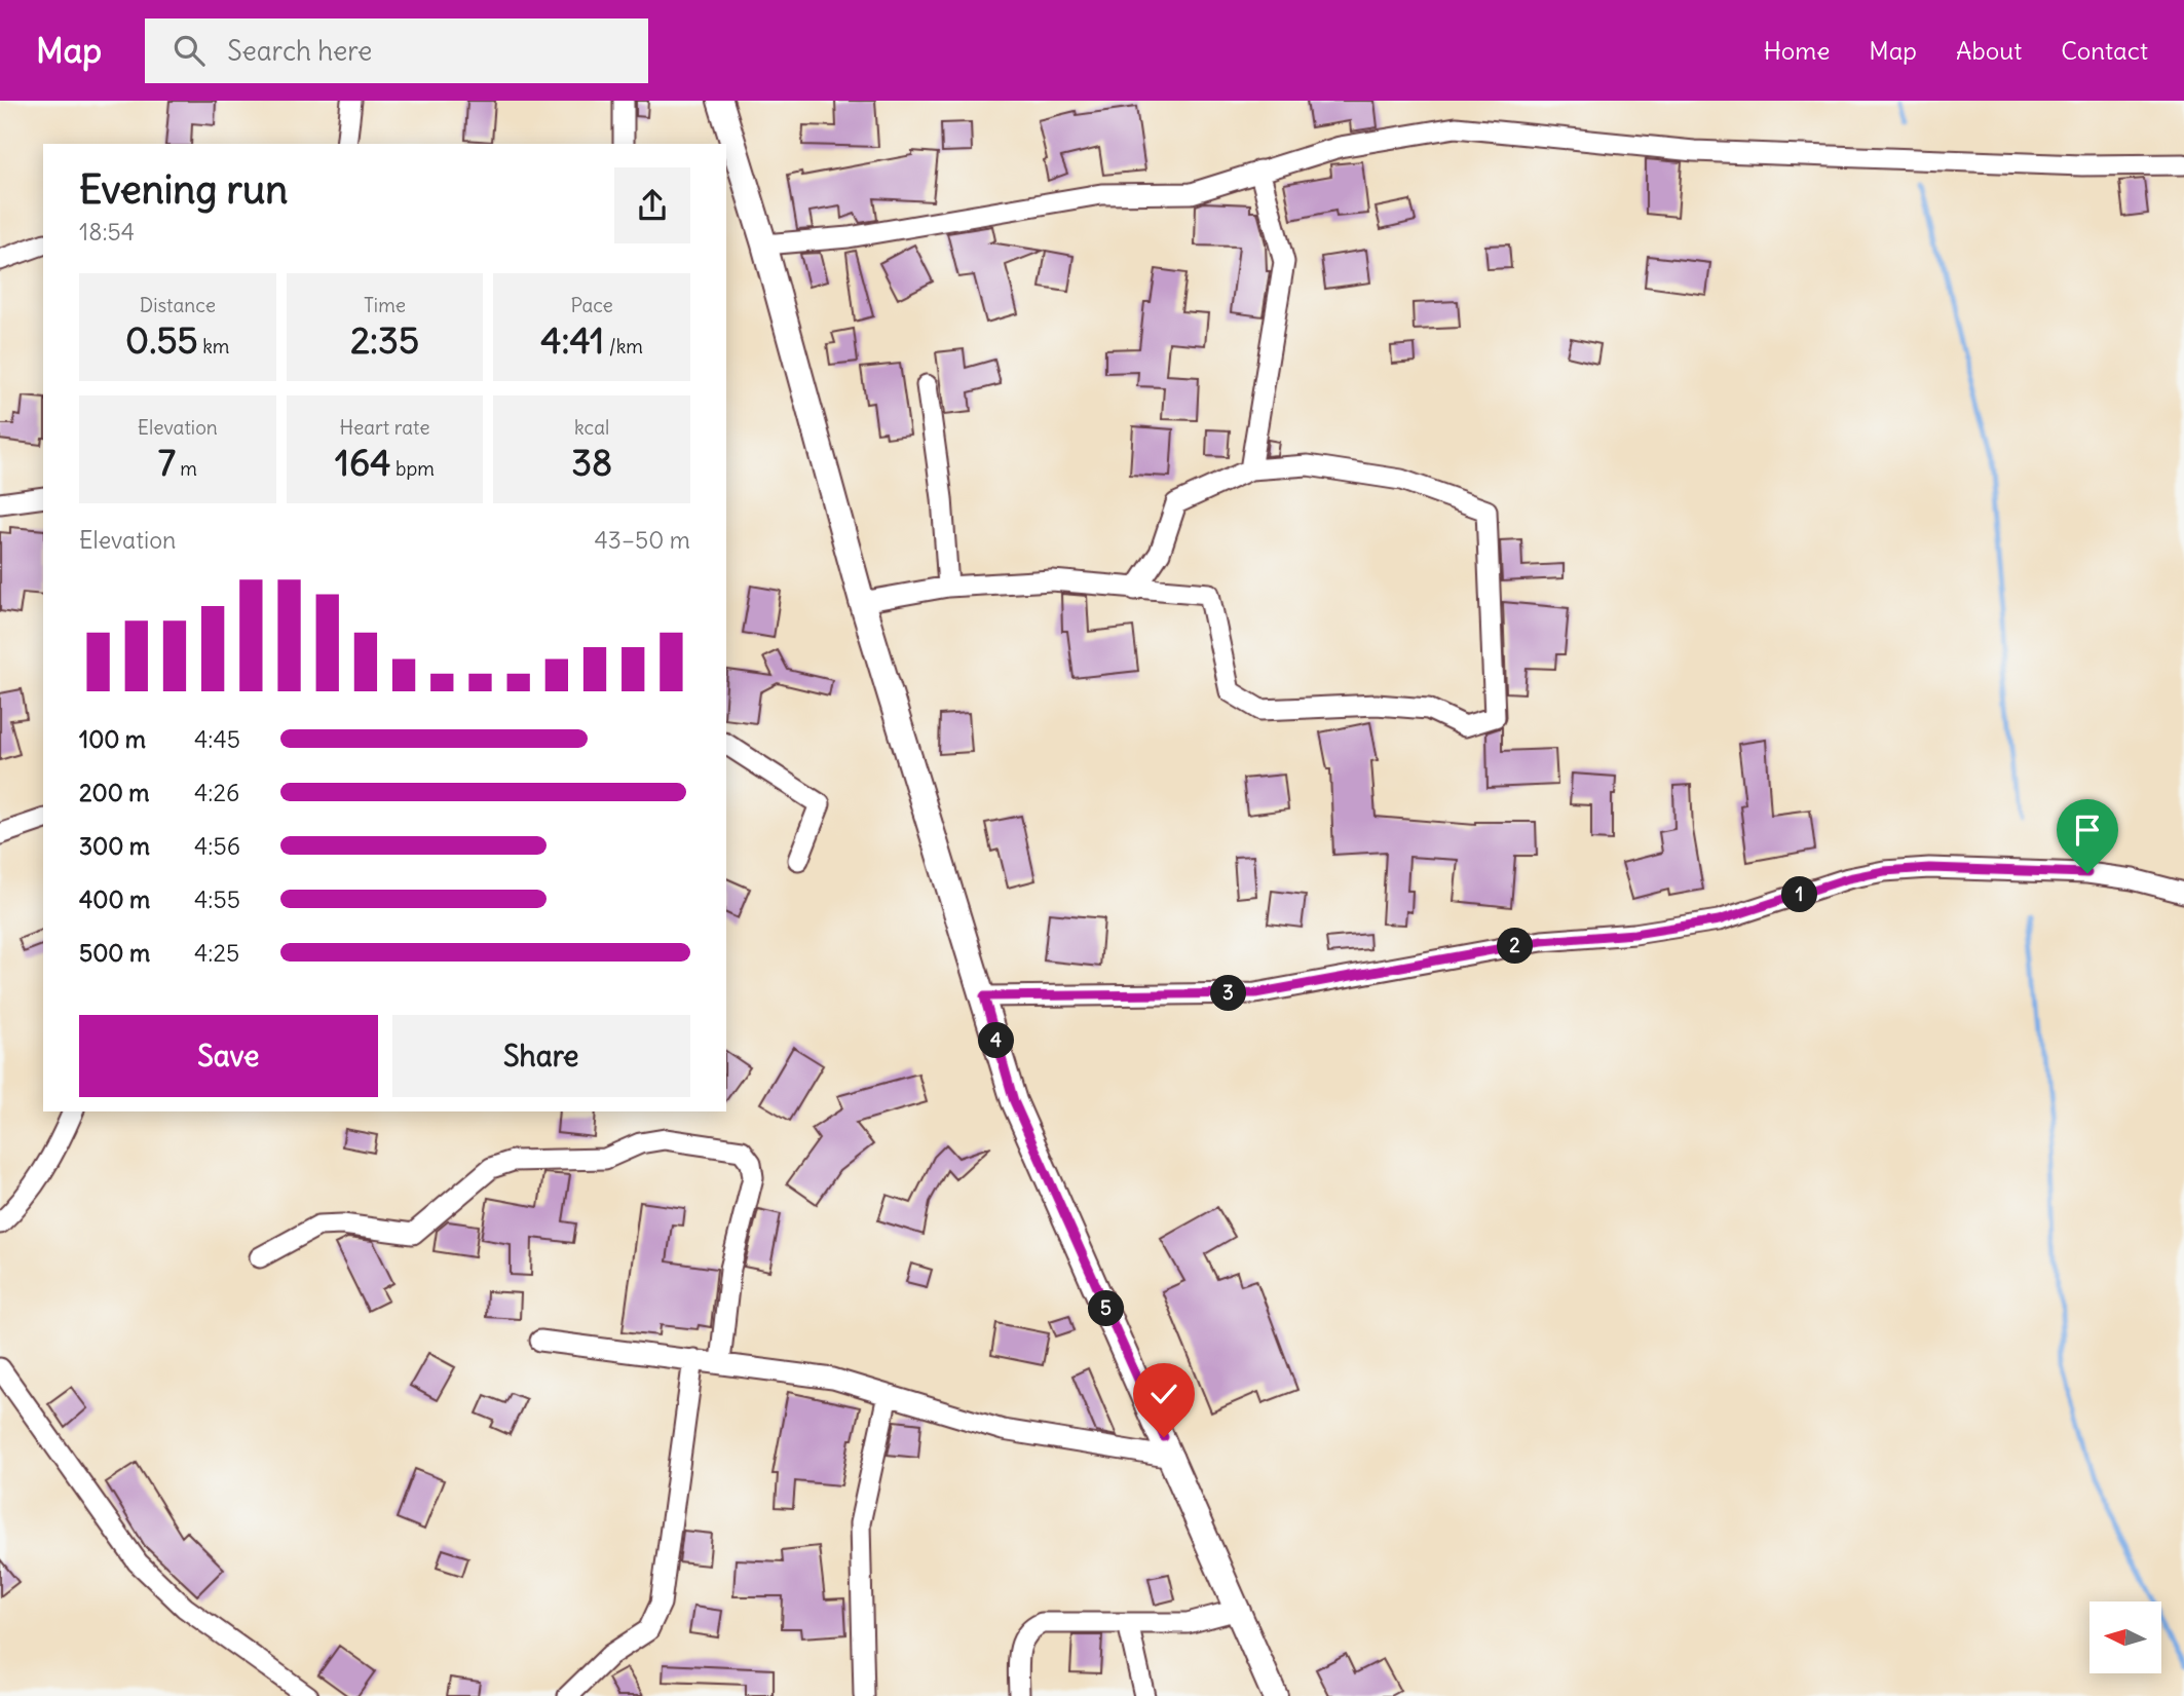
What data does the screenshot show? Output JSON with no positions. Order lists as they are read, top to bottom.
{
  "north": "left",
  "page": {
    "header": "Map",
    "search": "Search here",
    "nav": [
      "Home",
      "Map",
      "About",
      "Contact"
    ],
    "heading": ["Evening run", "18:54"],
    "stats": [
      ["Distance", "0.55 km"],
      ["Time", "2:35"],
      ["Pace", "4:41 /km"],
      ["Elevation", "7 m"],
      ["Heart rate", "164 bpm"],
      ["kcal", "38"]
    ],
    "chart": ["Elevation", "43–50 m"],
    "list": [
      {
        "name": "100 m",
        "note": "4:45"
      },
      {
        "name": "200 m",
        "note": "4:26"
      },
      {
        "name": "300 m",
        "note": "4:56"
      },
      {
        "name": "400 m",
        "note": "4:55"
      },
      {
        "name": "500 m",
        "note": "4:25"
      }
    ],
    "pins": [
      "1",
      "2",
      "3",
      "4",
      "5"
    ],
    "buttons": ["Save", "Share"]
  }
}
